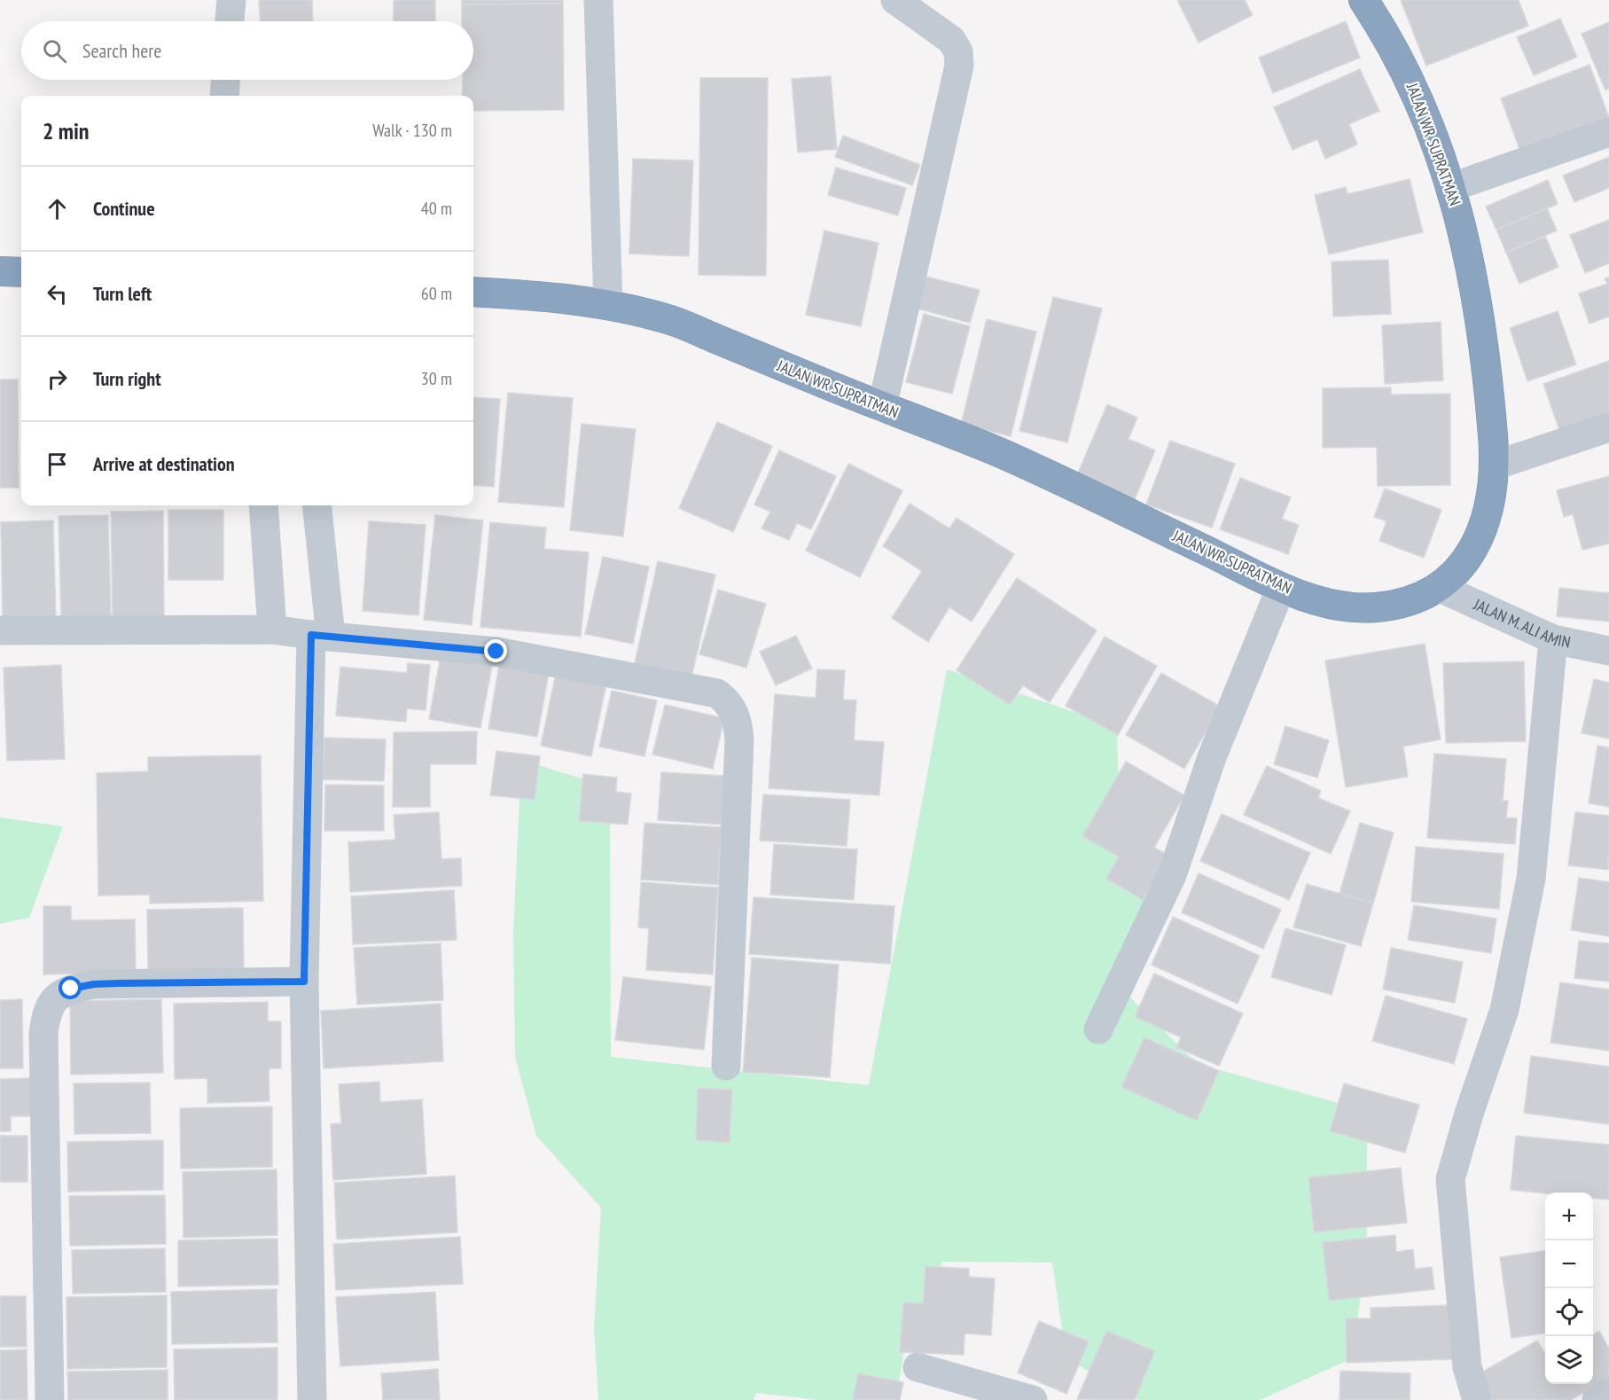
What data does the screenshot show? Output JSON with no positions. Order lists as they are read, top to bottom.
{
  "streets": {
    "highway": ["JALAN WR SUPRATMAN"],
    "street": ["JALAN M. ALI AMIN"]
  },
  "crossings": [
    ["JALAN WR SUPRATMAN", "JALAN M. ALI AMIN"]
  ],
  "page": {
    "search": "Search here",
    "heading": ["2 min", "Walk · 130 m"],
    "list": [
      ["Continue", "40 m"],
      ["Turn left", "60 m"],
      ["Turn right", "30 m"],
      "Arrive at destination"
    ],
    "map_buttons": ["+", "−"]
  }
}
